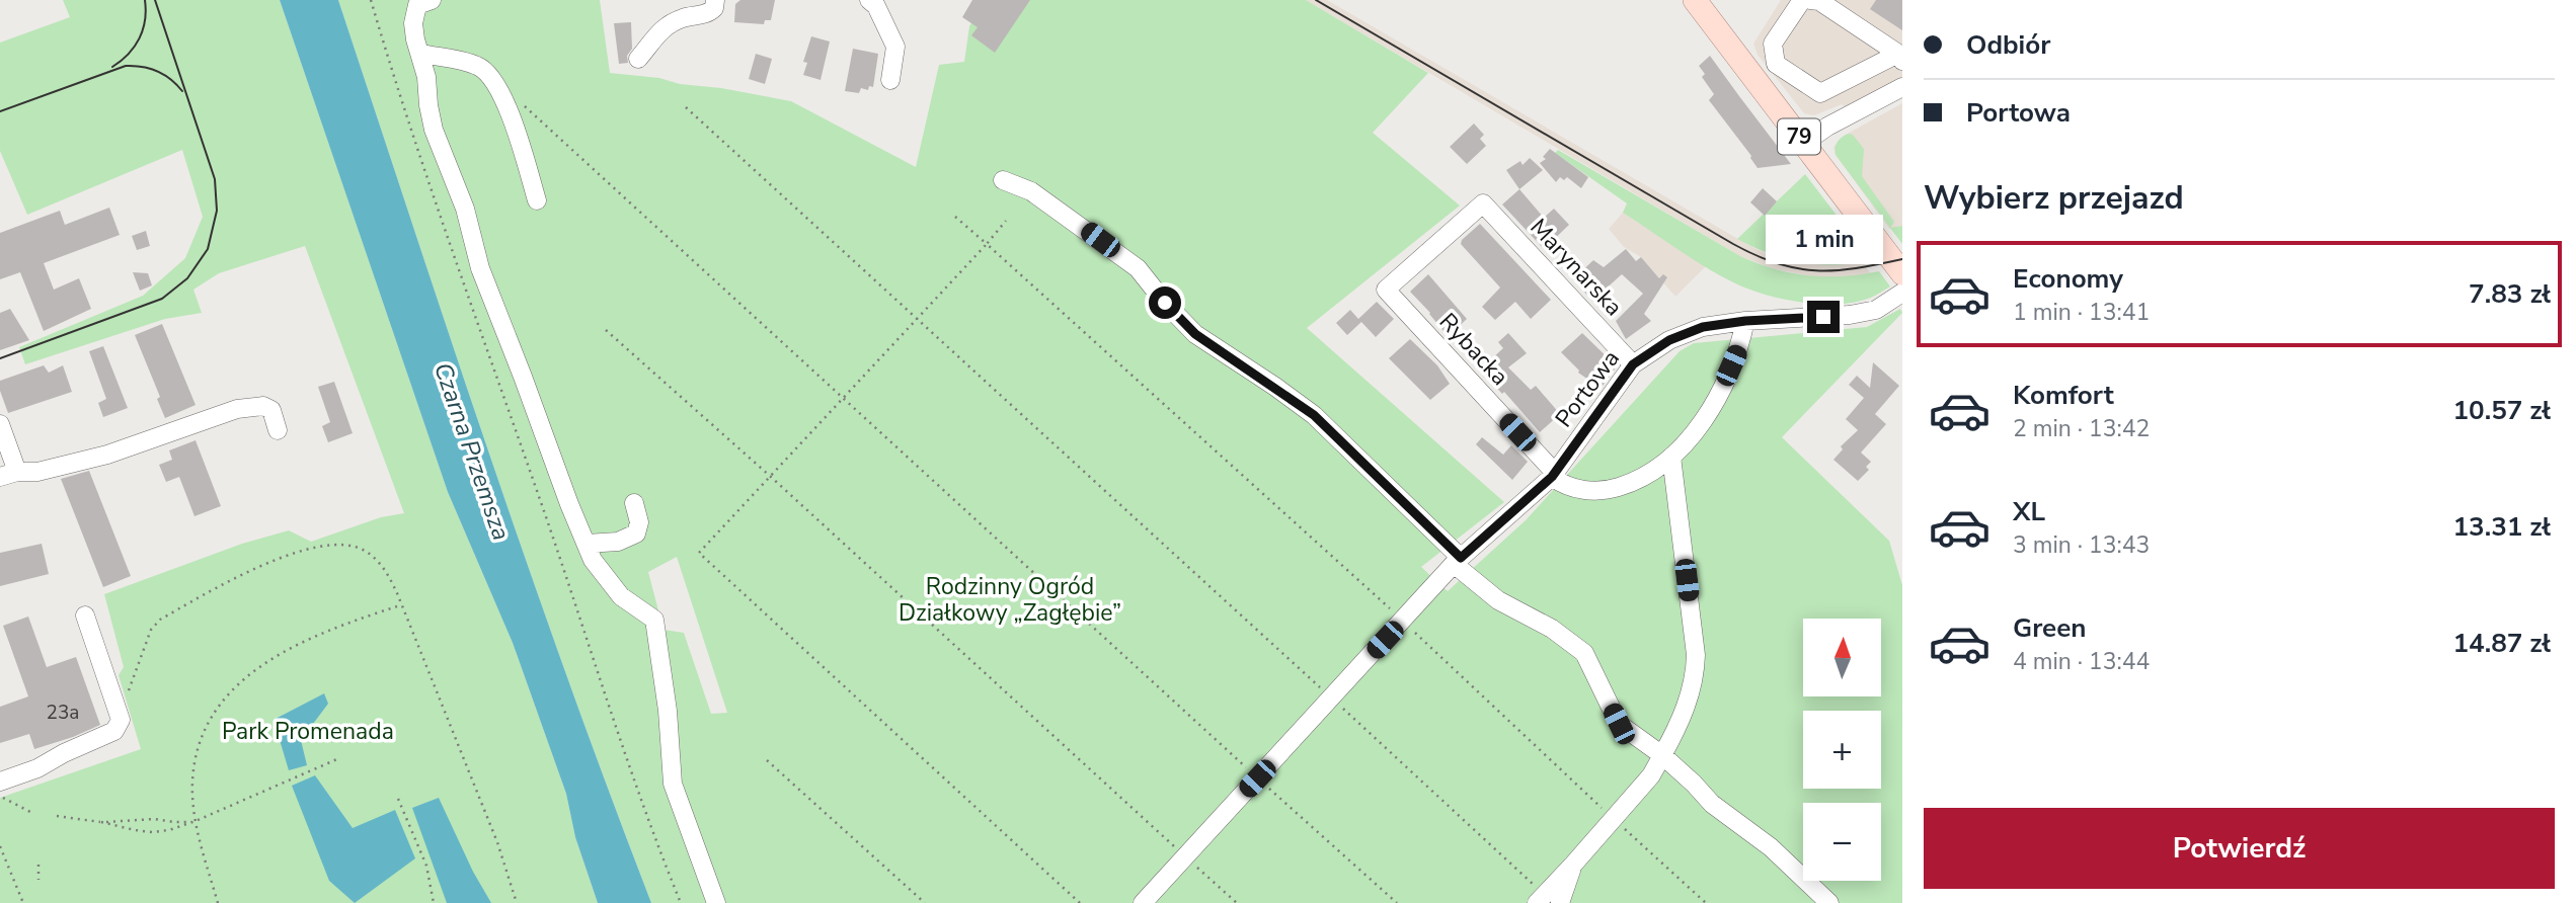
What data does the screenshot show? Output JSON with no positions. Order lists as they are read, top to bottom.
{
  "streets": {
    "main road": ["79"],
    "street": ["Marynarska", "Rybacka", "Portowa"]
  },
  "crossings": [
    ["Marynarska", "Rybacka"],
    ["Marynarska", "Portowa"],
    ["Rybacka", "Portowa"]
  ],
  "water": ["Czarna Przemsza"],
  "parks": ["Rodzinny Ogród Działkowy „Zagłębie”", "Park Promenada"],
  "house_numbers": ["23a"],
  "north": "top",
  "page": {
    "banner": ["Odbiór", "Portowa"],
    "heading": "Wybierz przejazd",
    "bubble": "1 min",
    "list": [
      {
        "name": "Economy",
        "note": "1 min · 13:41",
        "value": "7.83 zł"
      },
      {
        "name": "Komfort",
        "note": "2 min · 13:42",
        "value": "10.57 zł"
      },
      {
        "name": "XL",
        "note": "3 min · 13:43",
        "value": "13.31 zł"
      },
      {
        "name": "Green",
        "note": "4 min · 13:44",
        "value": "14.87 zł"
      }
    ],
    "map_buttons": ["+", "−"],
    "buttons": "Potwierdź"
  }
}
